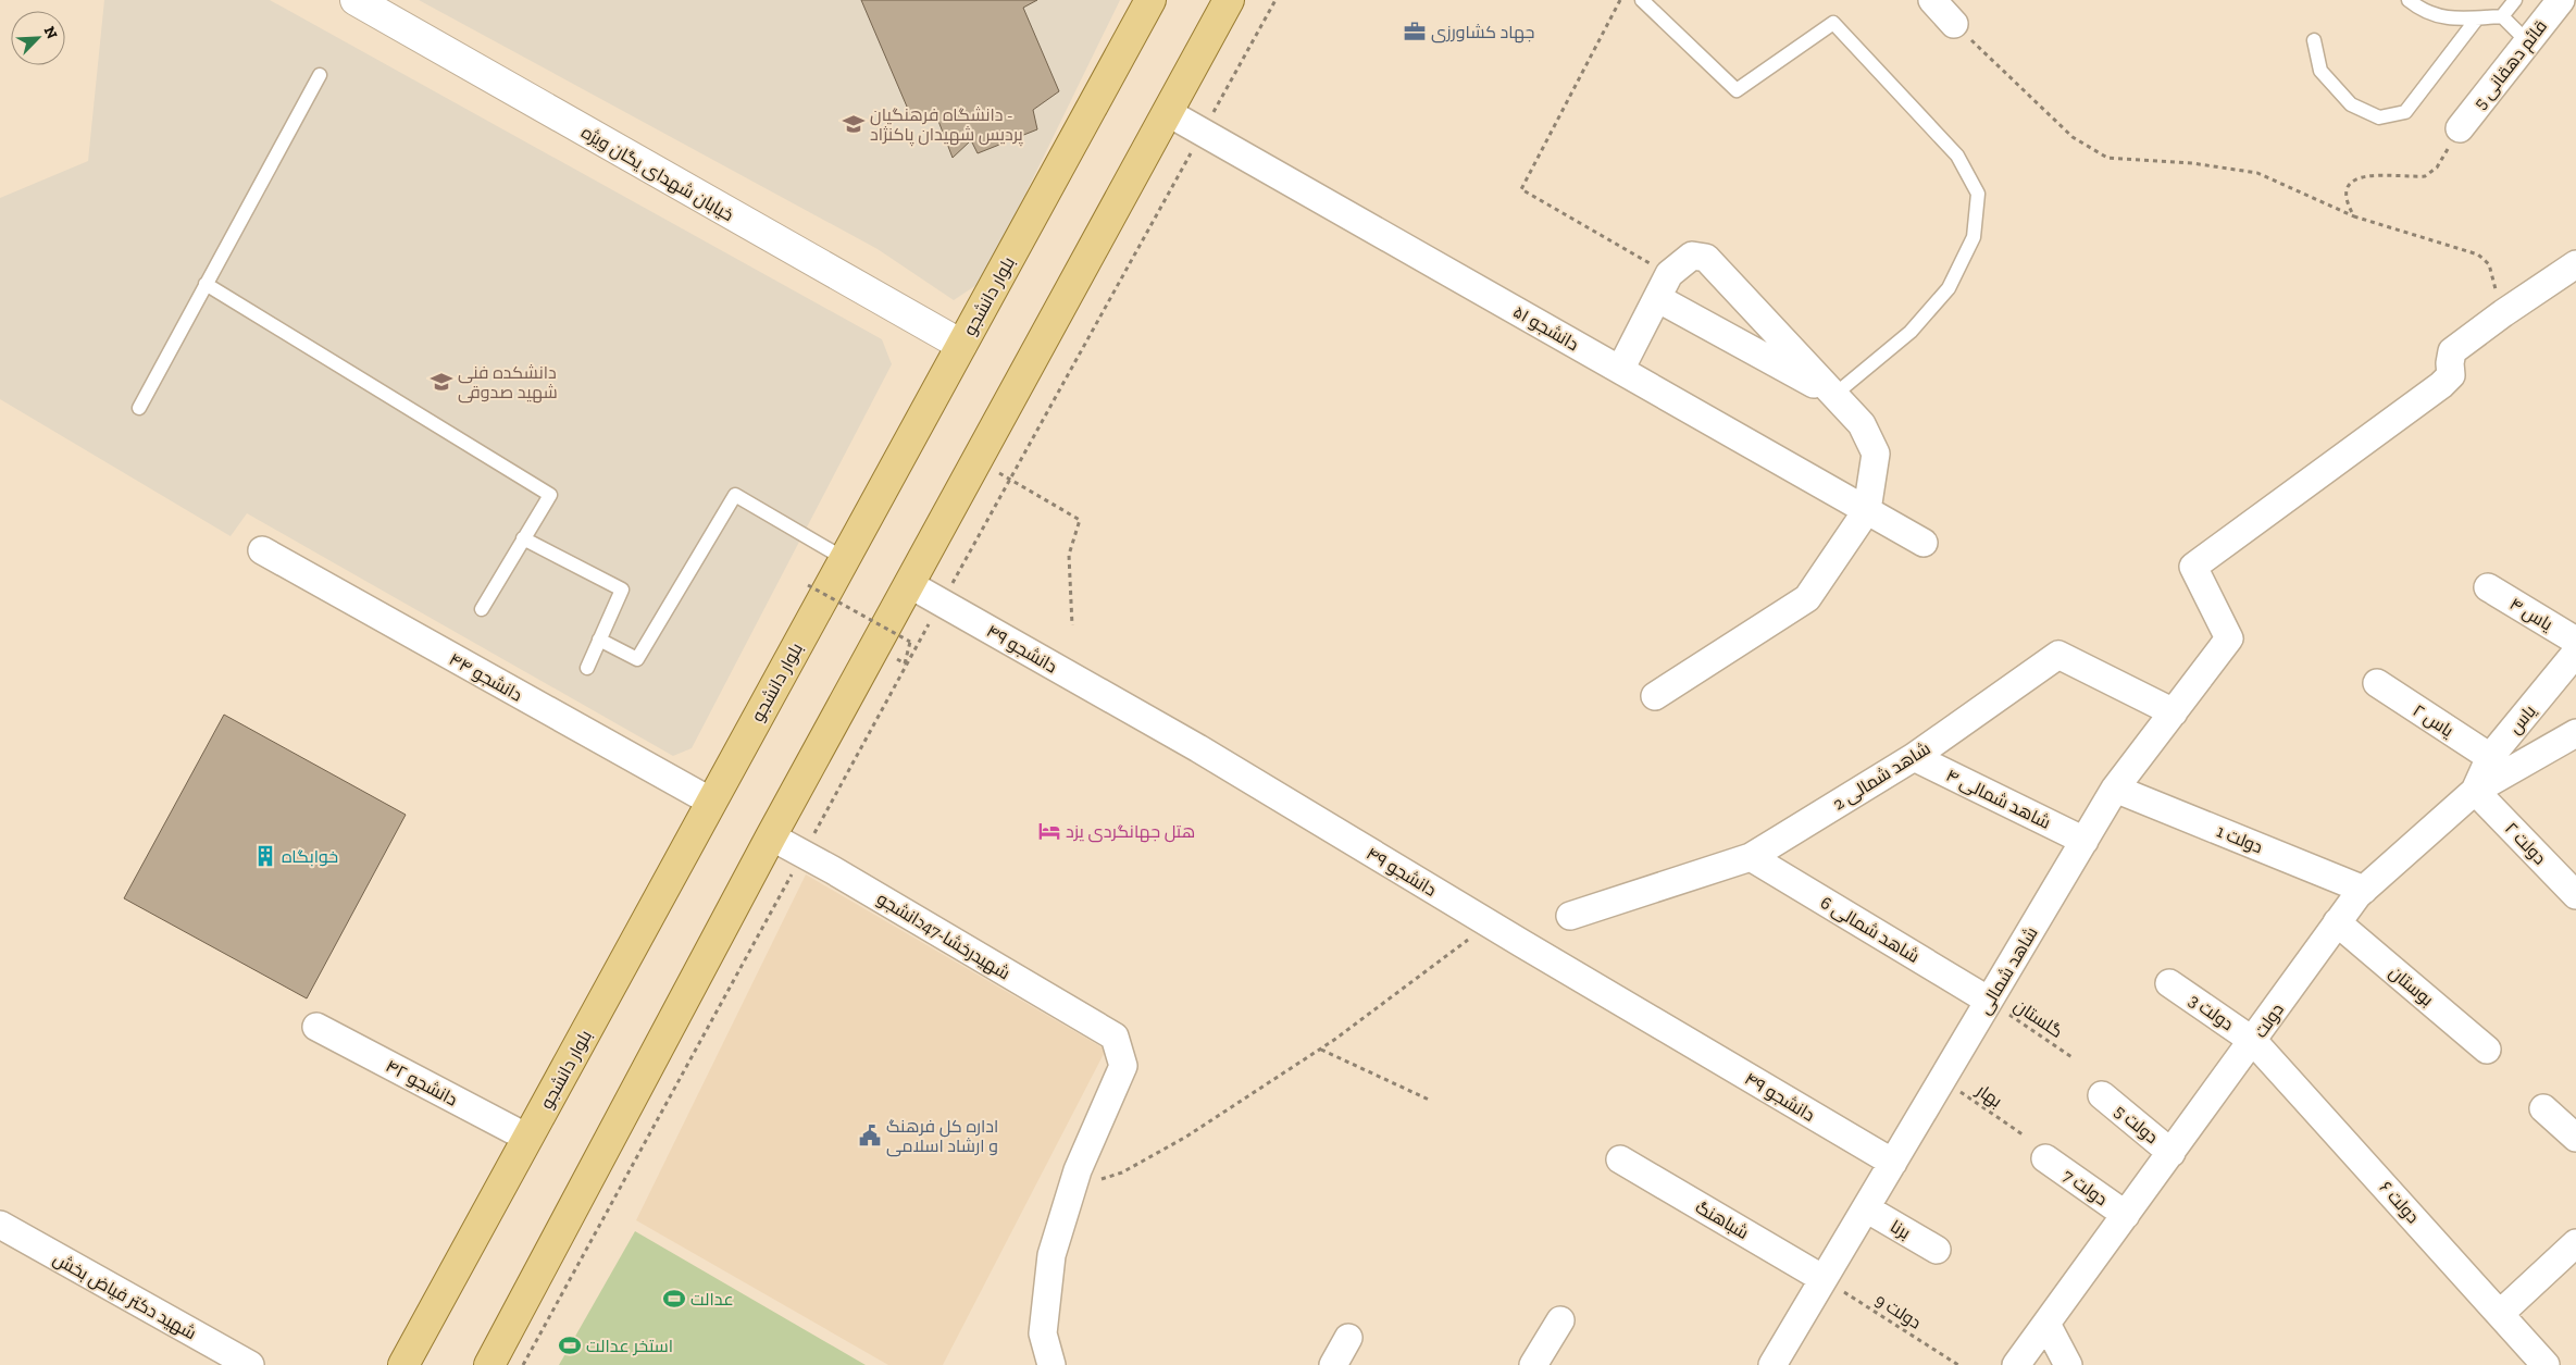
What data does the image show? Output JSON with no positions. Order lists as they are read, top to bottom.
{
  "streets": {
    "main road": ["بلوار دانشجو"],
    "street": [
      "قائم دهقانی 5",
      "خیابان شهدای یگان ویژه",
      "دانشجو ۵۱",
      "یاس ۴",
      "دانشجو ۴۹",
      "دانشجو ۴۴",
      "یاس",
      "یاس ۲",
      "شاهد شمالی 2",
      "شاهد شمالی ۴",
      "دولت 1",
      "دولت ۲",
      "شاهد شمالی 6",
      "شهیدرخشا-47دانشجو",
      "شاهد شمالی",
      "بوستان",
      "دولت 3",
      "دولت",
      "دانشجو ۴۲",
      "دولت 5",
      "دولت 7",
      "دولت ۶",
      "شباهنگ",
      "برنا",
      "شهید دکتر فیاض بخش"
    ],
    "path": ["گلستان", "بهار", "دولت 9"]
  },
  "crossings": [
    ["خیابان شهدای یگان ویژه", "بلوار دانشجو"],
    ["بلوار دانشجو", "دانشجو ۴۴"],
    ["بلوار دانشجو", "دانشجو ۴۲"],
    ["دانشجو ۴۹", "شاهد شمالی"],
    ["یاس", "یاس ۲"],
    ["یاس", "دولت ۲"],
    ["یاس", "دولت"],
    ["شاهد شمالی 2", "شاهد شمالی ۴"],
    ["شاهد شمالی 2", "شاهد شمالی 6"],
    ["شاهد شمالی 2", "شاهد شمالی"],
    ["شاهد شمالی ۴", "شاهد شمالی"],
    ["دولت 1", "شاهد شمالی"],
    ["دولت 1", "دولت"],
    ["دولت ۲", "دولت"],
    ["شاهد شمالی 6", "شاهد شمالی"],
    ["شاهد شمالی 6", "گلستان"],
    ["شاهد شمالی", "گلستان"],
    ["شاهد شمالی", "بهار"],
    ["شاهد شمالی", "شباهنگ"],
    ["شاهد شمالی", "برنا"],
    ["شاهد شمالی", "دولت 9"],
    ["بوستان", "دولت"],
    ["دولت 3", "دولت"],
    ["دولت 3", "دولت ۶"],
    ["دولت", "دولت 5"],
    ["دولت", "دولت 7"],
    ["دولت", "دولت ۶"],
    ["شباهنگ", "دولت 9"]
  ],
  "places": {
    "office": ["جهاد کشاورزی"],
    "school or university": ["دانشگاه فرهنگیان - پردیس شهیدان پاکنژاد", "دانشکده فنی شهید صدوقی"],
    "hotel": ["هتل جهانگردی یزد"],
    "building": ["خوابگاه"],
    "public building": ["اداره کل فرهنگ و ارشاد اسلامی"],
    "sports": ["عدالت", "استخر عدالت"]
  },
  "north": "top right"
}
